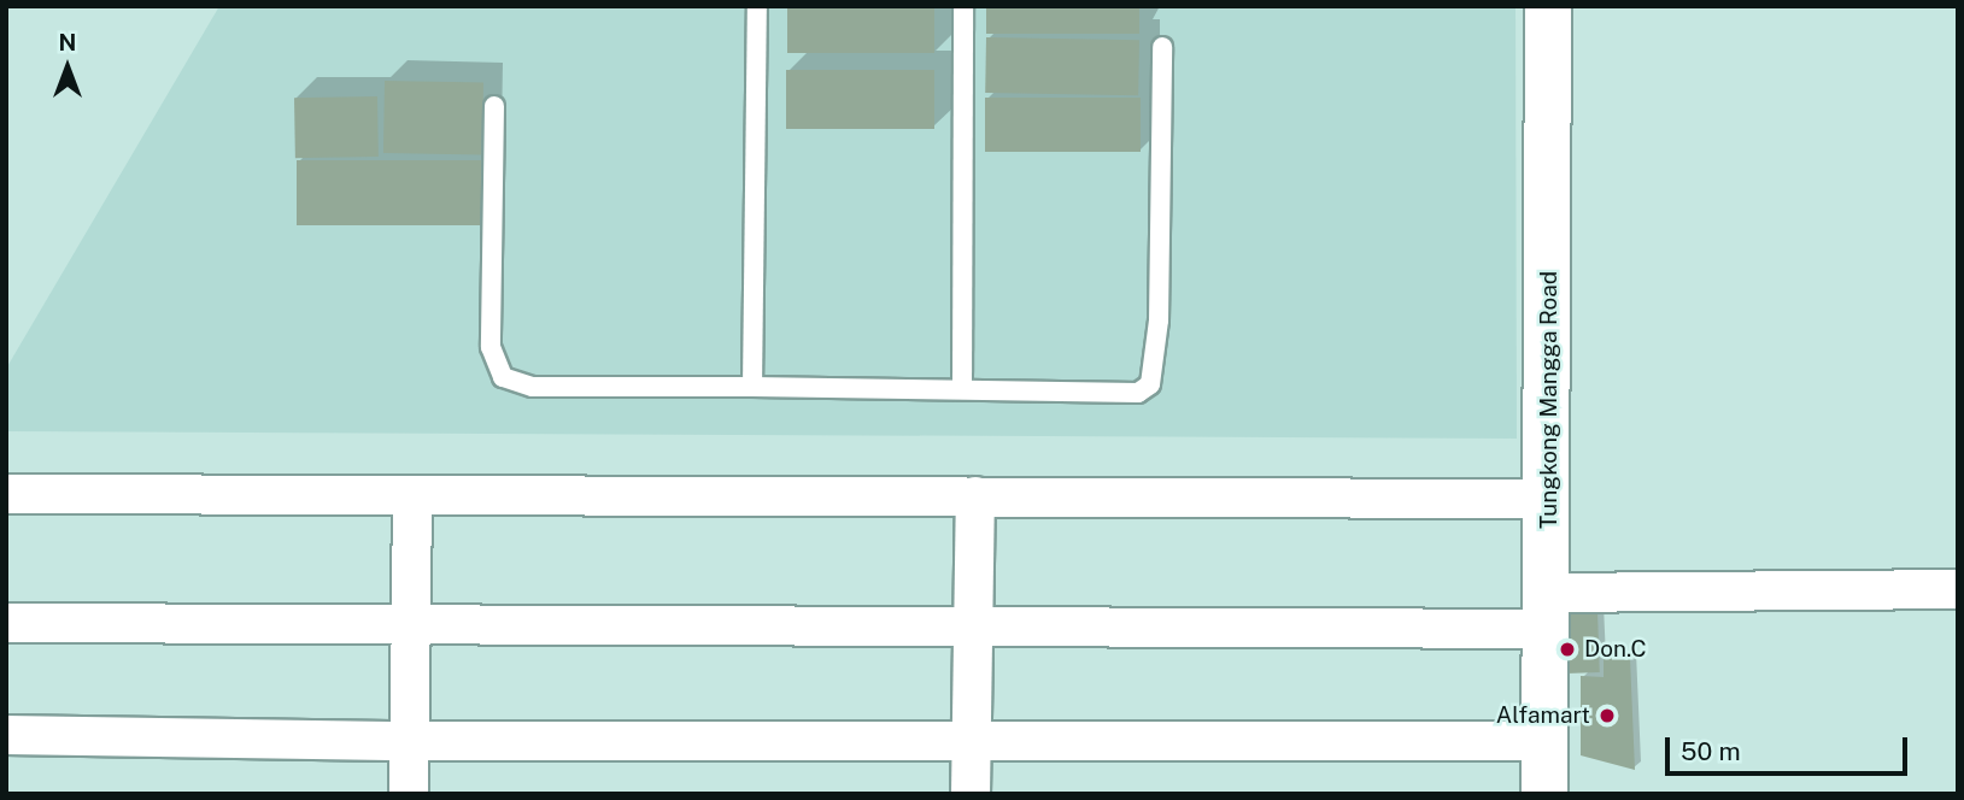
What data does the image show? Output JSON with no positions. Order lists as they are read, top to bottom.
{
  "streets": {
    "street": ["Tungkong Mangga Road"]
  },
  "places": ["Don.C", "Alfamart"],
  "scale_bar": "50 m",
  "north": "top"
}
